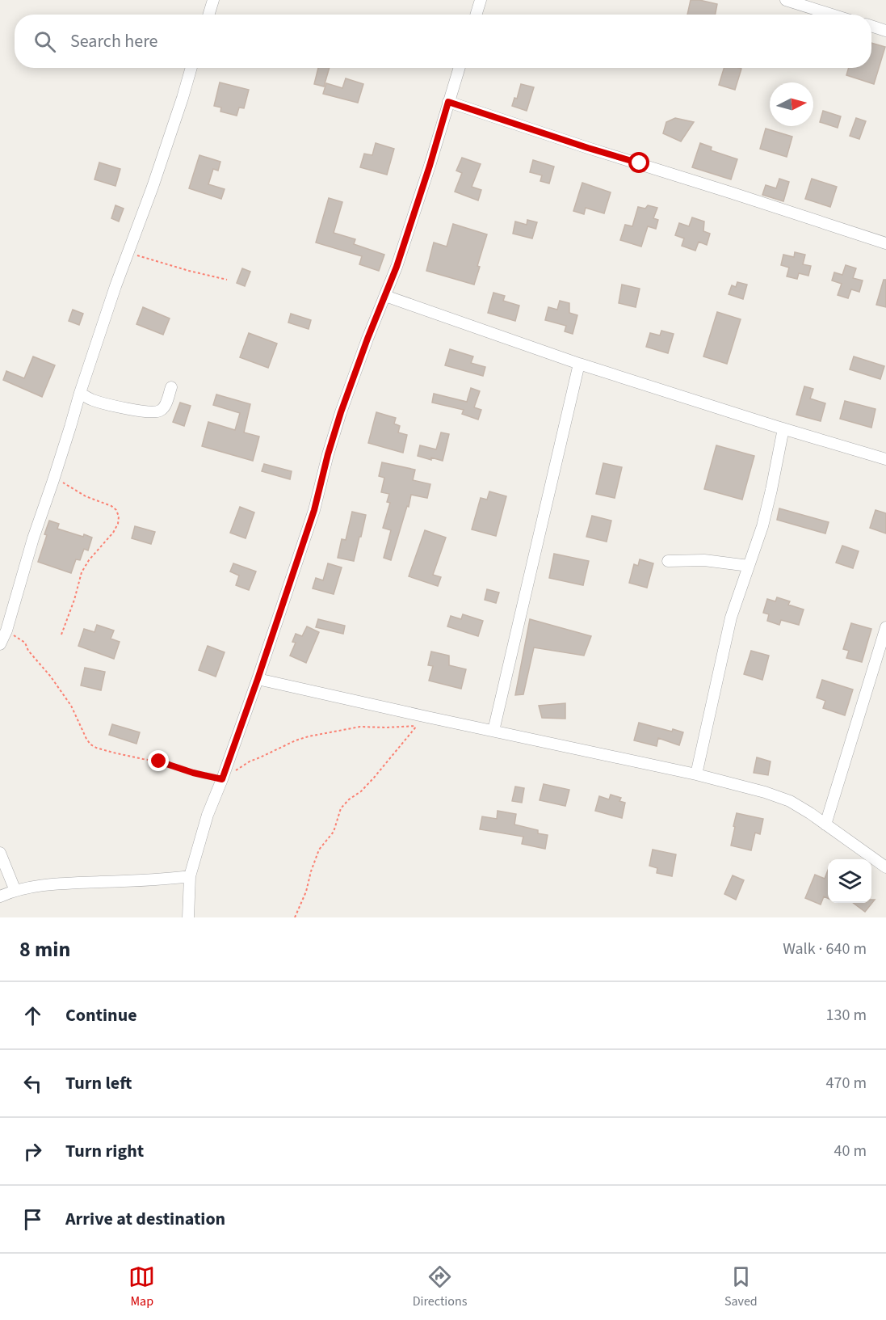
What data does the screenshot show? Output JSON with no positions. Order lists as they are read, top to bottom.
{
  "north": "right",
  "page": {
    "search": "Search here",
    "heading": ["8 min", "Walk · 640 m"],
    "list": [
      ["Continue", "130 m"],
      ["Turn left", "470 m"],
      ["Turn right", "40 m"],
      "Arrive at destination"
    ],
    "nav": ["Map", "Directions", "Saved"]
  }
}
